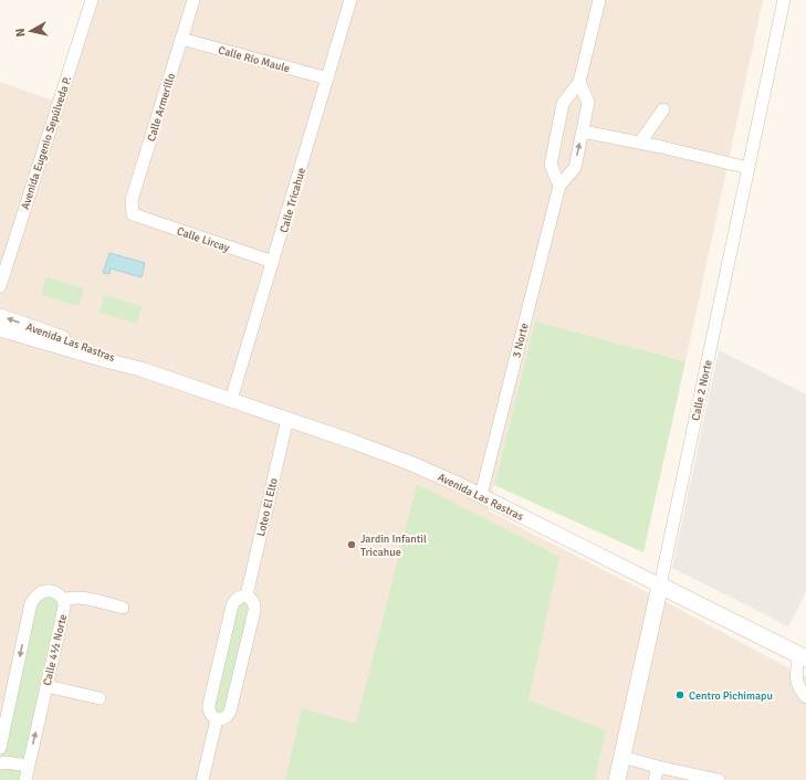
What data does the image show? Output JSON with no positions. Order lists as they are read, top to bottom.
{
  "streets": {
    "main road": ["Avenida Las Rastras", "Calle 2 Norte"],
    "street": [
      "Calle Río Maule",
      "Calle Armerillo",
      "Avenida Eugenio Sepúlveda P.",
      "Calle Tricahue",
      "Calle Lircay",
      "3 Norte",
      "Loteo El Elto",
      "Calle 4½ Norte"
    ]
  },
  "crossings": [
    ["Calle Río Maule", "Calle Armerillo"],
    ["Calle Río Maule", "Calle Tricahue"],
    ["Calle Armerillo", "Calle Lircay"],
    ["Calle Tricahue", "Calle Lircay"],
    ["Calle Tricahue", "Avenida Las Rastras"],
    ["3 Norte", "Avenida Las Rastras"],
    ["Avenida Las Rastras", "Calle 2 Norte"],
    ["Avenida Las Rastras", "Loteo El Elto"]
  ],
  "places": ["Jardin Infantil Tricahue", "Centro Pichimapu"],
  "north": "left"
}
